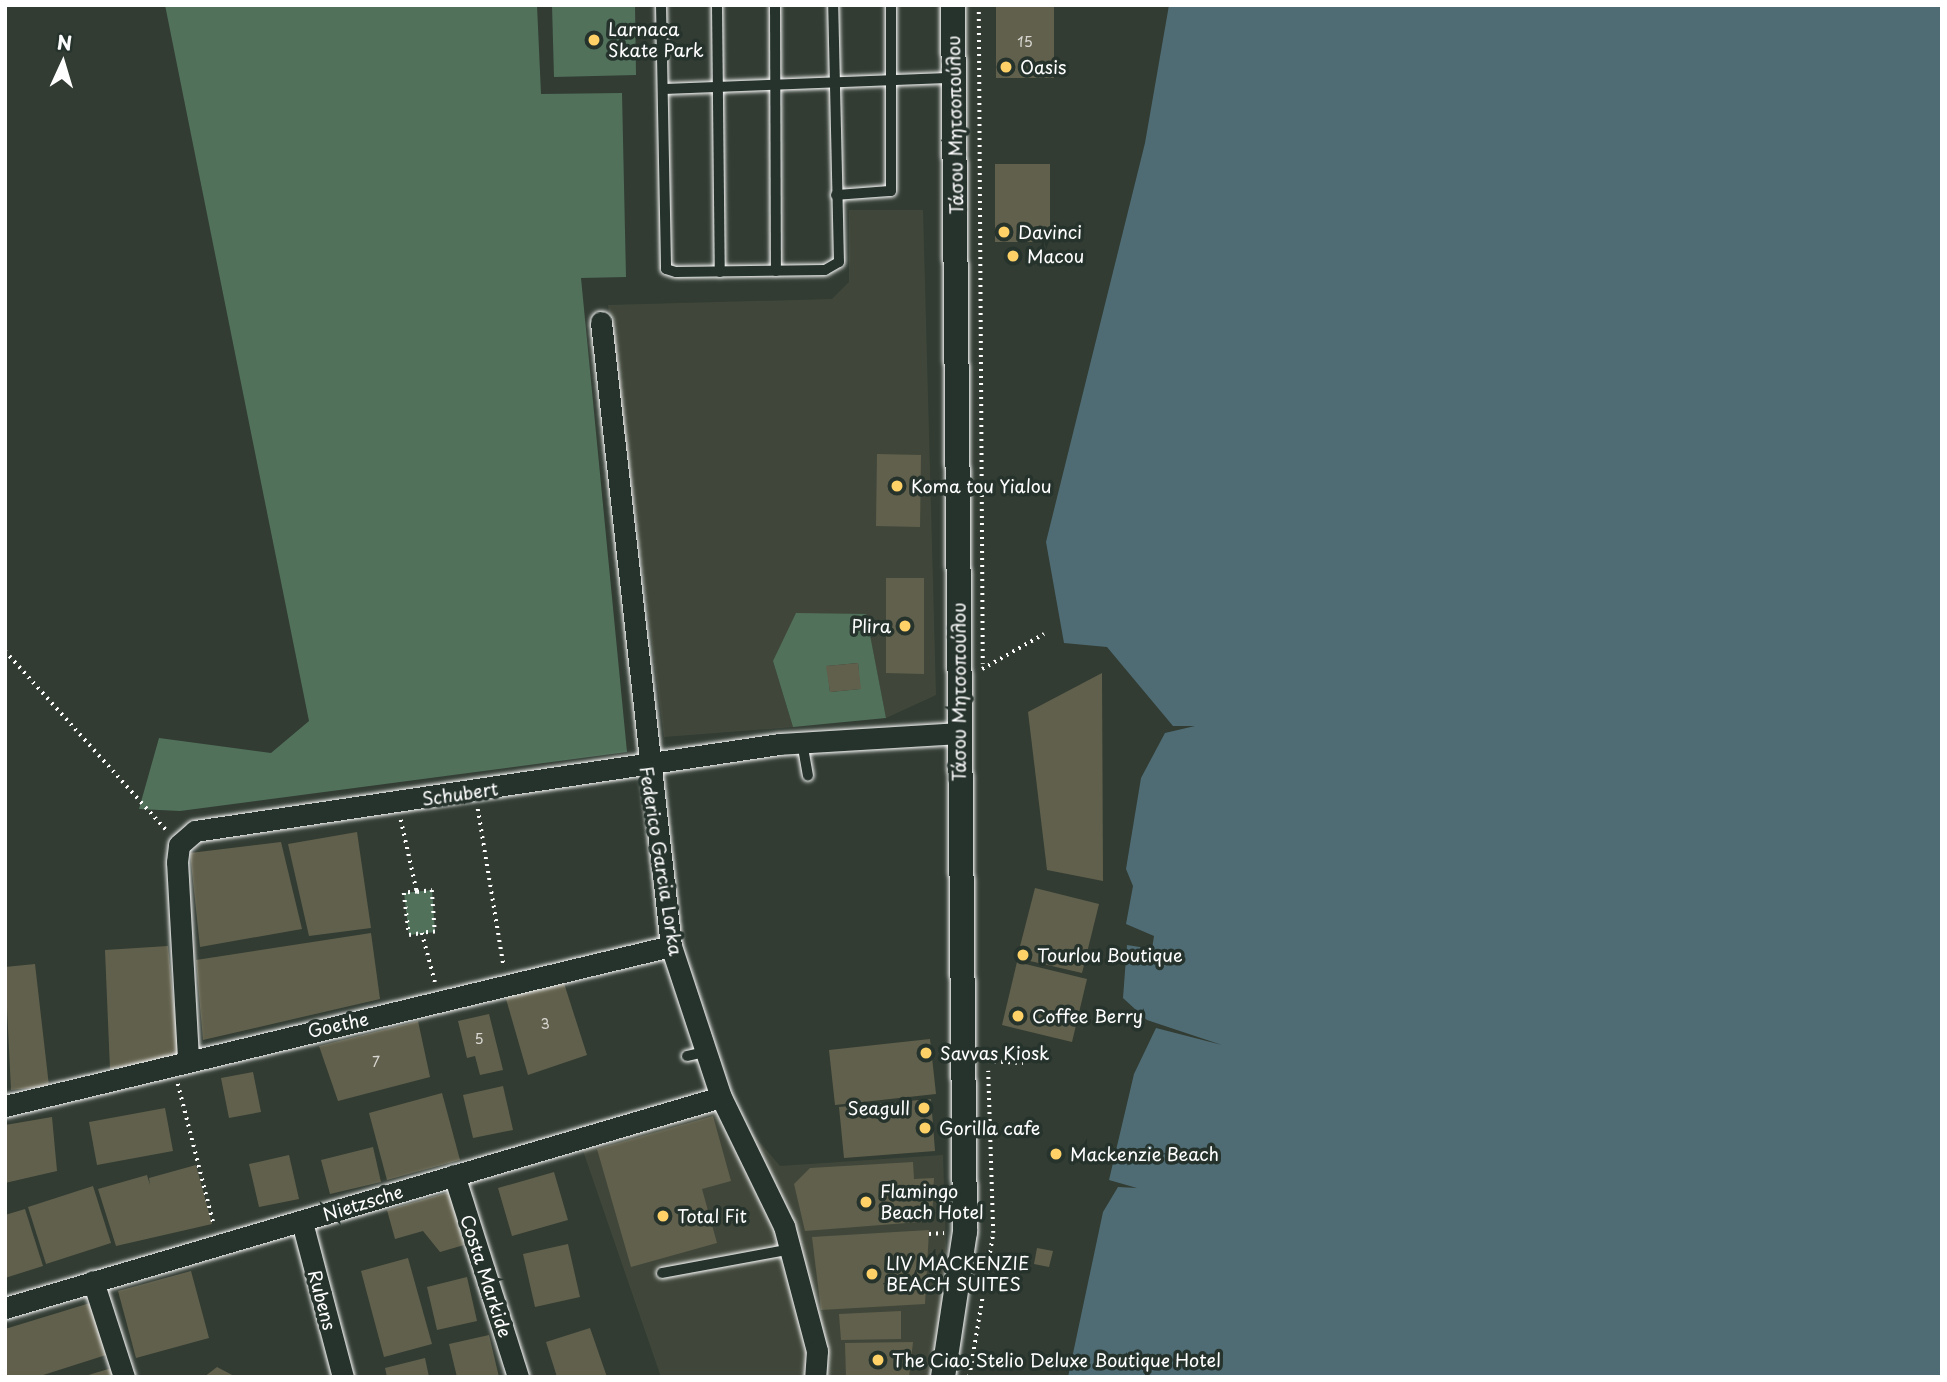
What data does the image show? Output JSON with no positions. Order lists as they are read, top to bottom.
{
  "streets": {
    "street": [
      "Τάσου Μητσοπούλου",
      "Schubert",
      "Federico Garcia Lorka",
      "Goethe",
      "Nietzsche",
      "Costa Markide",
      "Rubens"
    ]
  },
  "crossings": [
    ["Τάσου Μητσοπούλου", "Schubert"],
    ["Schubert", "Federico Garcia Lorka"],
    ["Federico Garcia Lorka", "Goethe"],
    ["Federico Garcia Lorka", "Nietzsche"],
    ["Nietzsche", "Costa Markide"],
    ["Nietzsche", "Rubens"]
  ],
  "places": [
    "Larnaca Skate Park",
    "Oasis",
    "Davinci",
    "Macou",
    "Koma tou Yialou",
    "Plira",
    "Tourlou Boutique",
    "Coffee Berry",
    "Savvas Kiosk",
    "Seagull",
    "Gorilla cafe",
    "Mackenzie Beach",
    "Flamingo Beach Hotel",
    "Total Fit",
    "LIV MACKENZIE BEACH SUITES",
    "The Ciao Stelio Deluxe Boutique Hotel"
  ],
  "house_numbers": [
    "15",
    "3",
    "5",
    "7"
  ],
  "north": "top"
}
